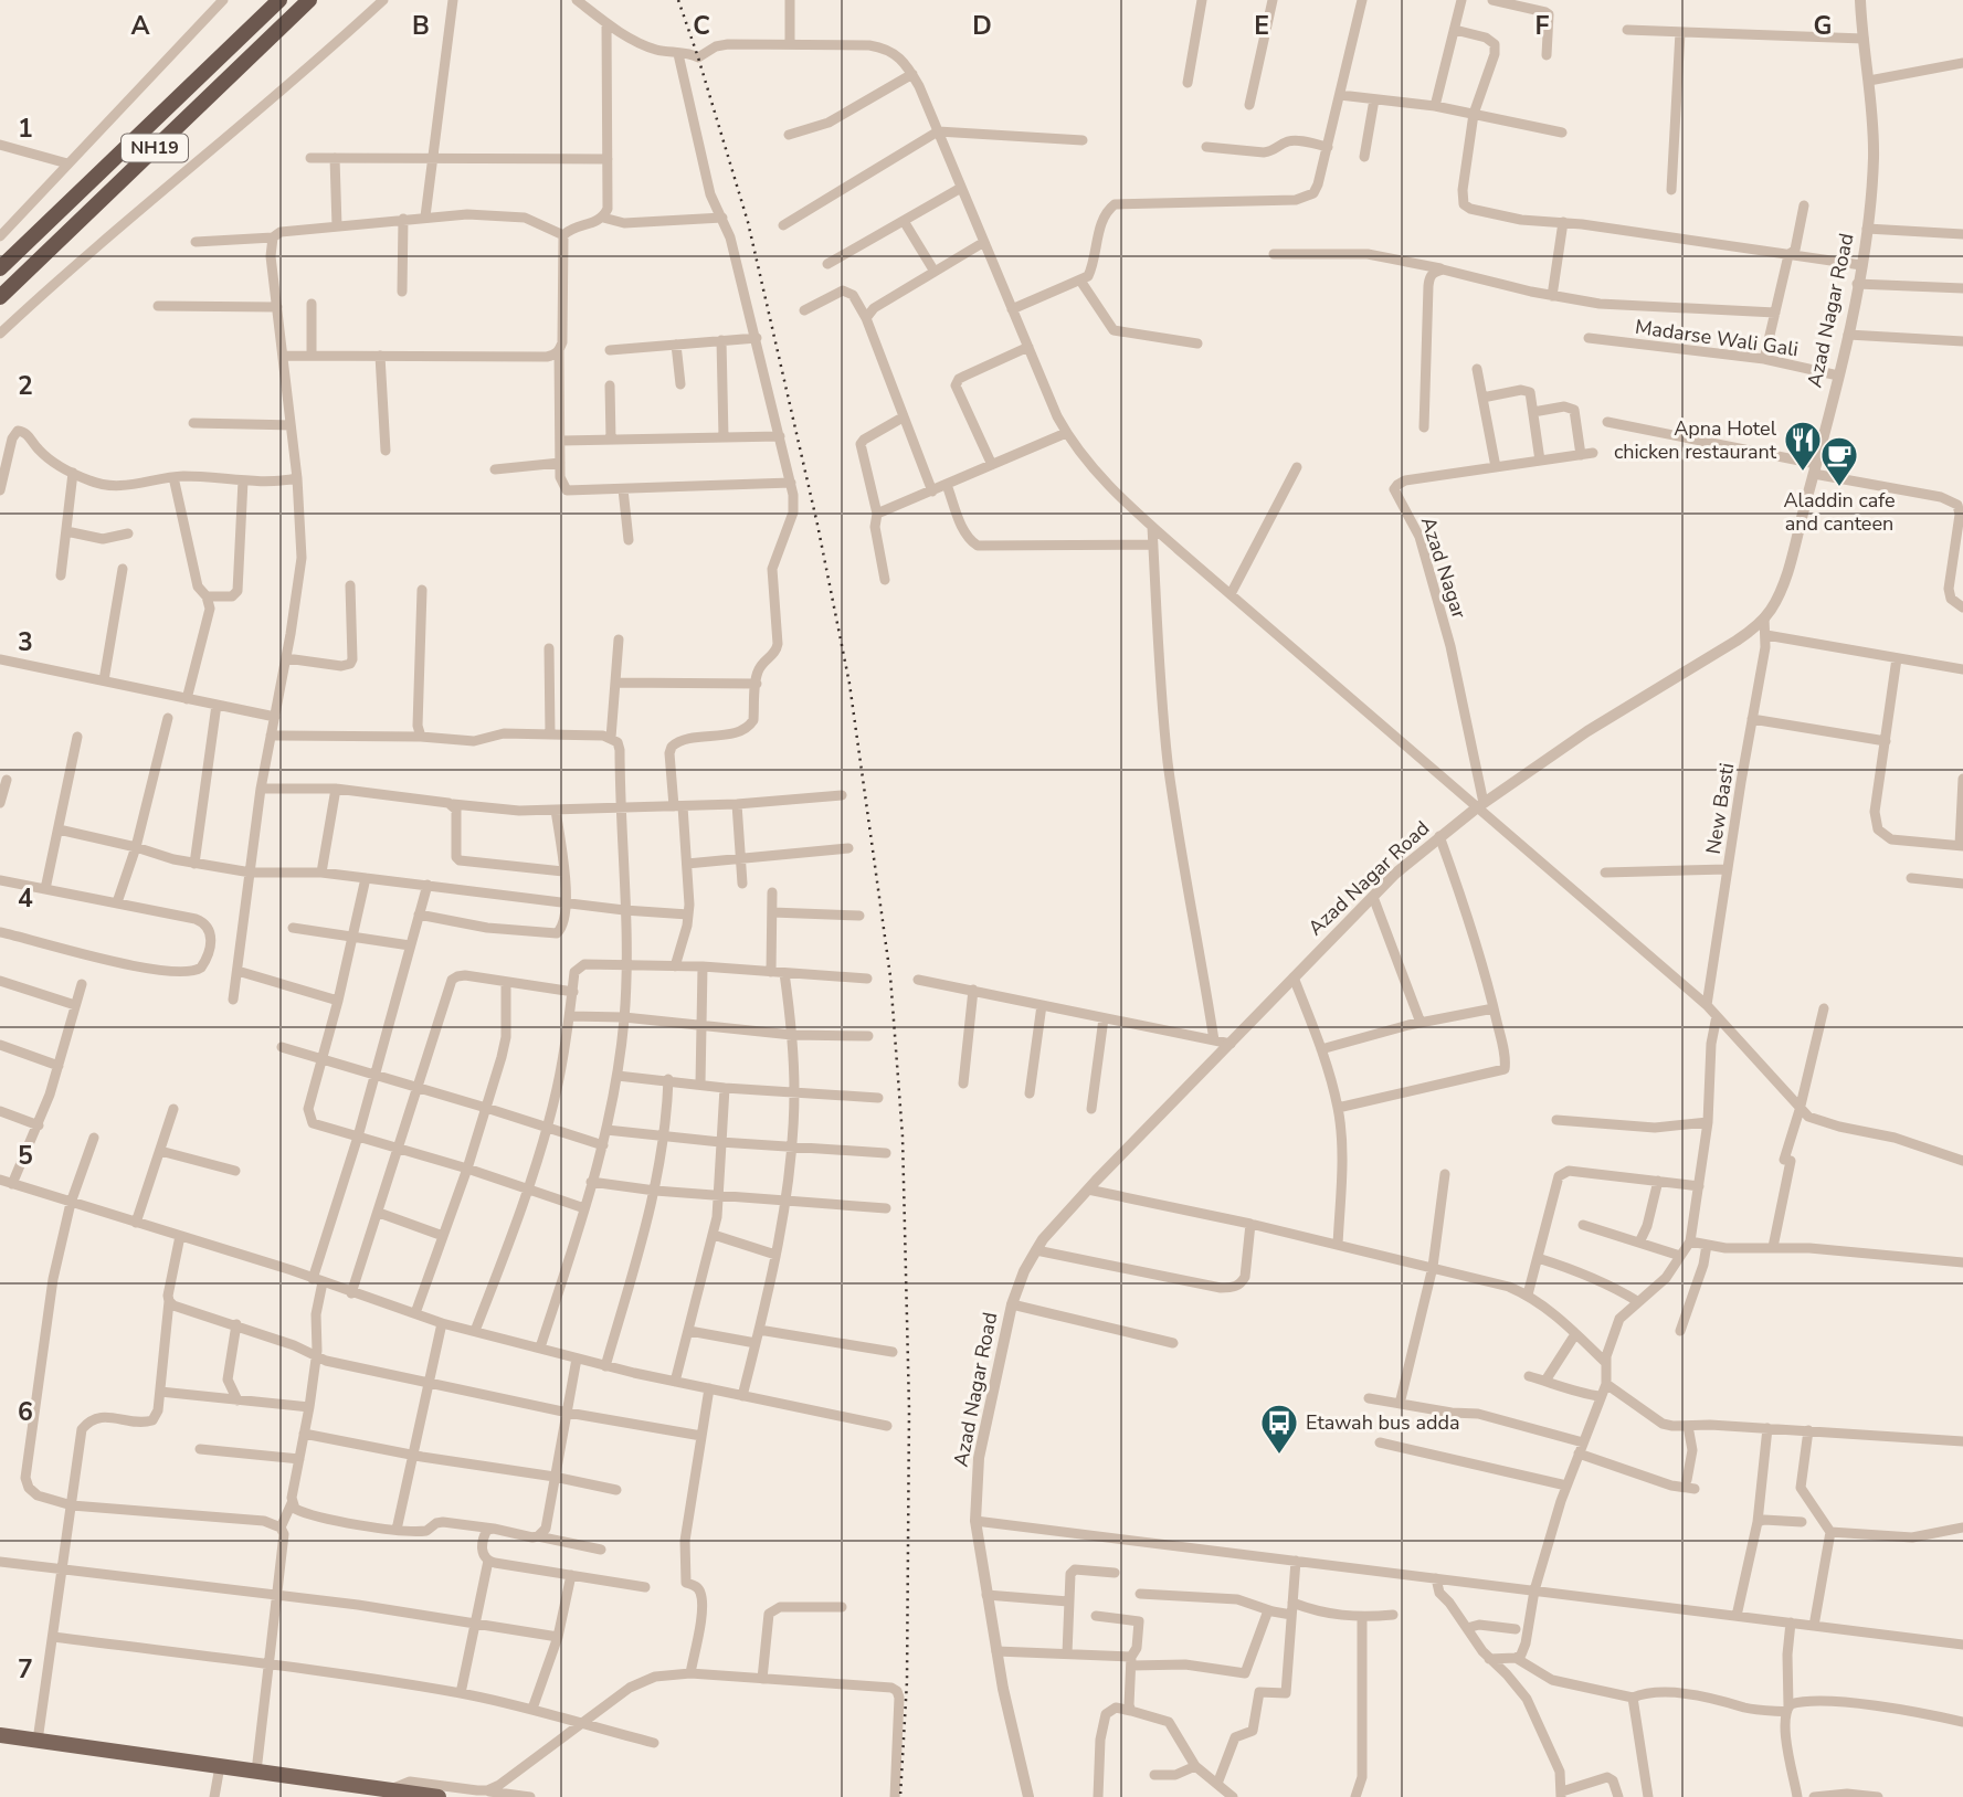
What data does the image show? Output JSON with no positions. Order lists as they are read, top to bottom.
{
  "streets": {
    "highway": ["NH19"],
    "street": [
      "Azad Nagar Road",
      "Madarse Wali Gali",
      "Azad Nagar",
      "New Basti"
    ]
  },
  "crossings": [
    ["Azad Nagar Road", "Madarse Wali Gali"],
    ["Azad Nagar Road", "Azad Nagar"],
    ["Azad Nagar Road", "New Basti"]
  ],
  "places": {
    "restaurant": ["Apna Hotel chicken restaurant"],
    "cafe": ["Aladdin cafe and canteen"],
    "bus stop": ["Etawah bus adda"]
  },
  "grid": {
    "columns": [
      "A",
      "B",
      "C",
      "D",
      "E",
      "F",
      "G"
    ],
    "rows": [
      "1",
      "2",
      "3",
      "4",
      "5",
      "6",
      "7"
    ]
  }
}
